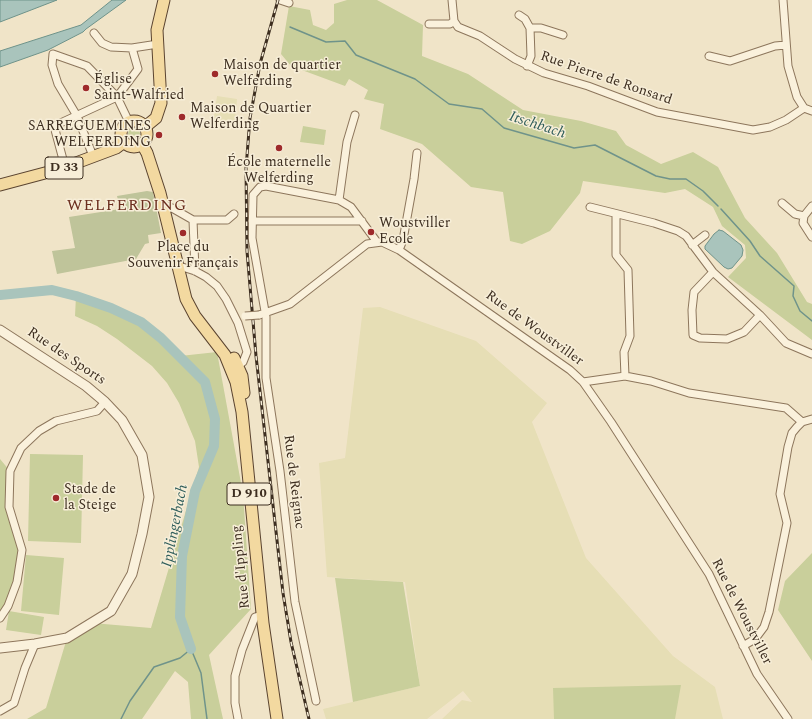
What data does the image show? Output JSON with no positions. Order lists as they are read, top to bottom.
{
  "streets": {
    "main road": ["D 33", "D 910", "Rue d'Ippling"],
    "street": [
      "Rue Pierre de Ronsard",
      "Rue de Woustviller",
      "Rue des Sports",
      "Rue de Reignac"
    ]
  },
  "crossings": [
    ["D 33", "Rue d'Ippling"]
  ],
  "districts": ["WELFERDING"],
  "water": ["Itschbach", "Ipplingerbach"],
  "places": [
    "Maison de quartier Welferding",
    "Église Saint-Walfried",
    "Maison de Quartier Welferding",
    "SARREGUEMINES WELFERDING",
    "École maternelle Welferding",
    "Woustviller Ecole",
    "Place du Souvenir Français",
    "Stade de la Steige"
  ]
}
